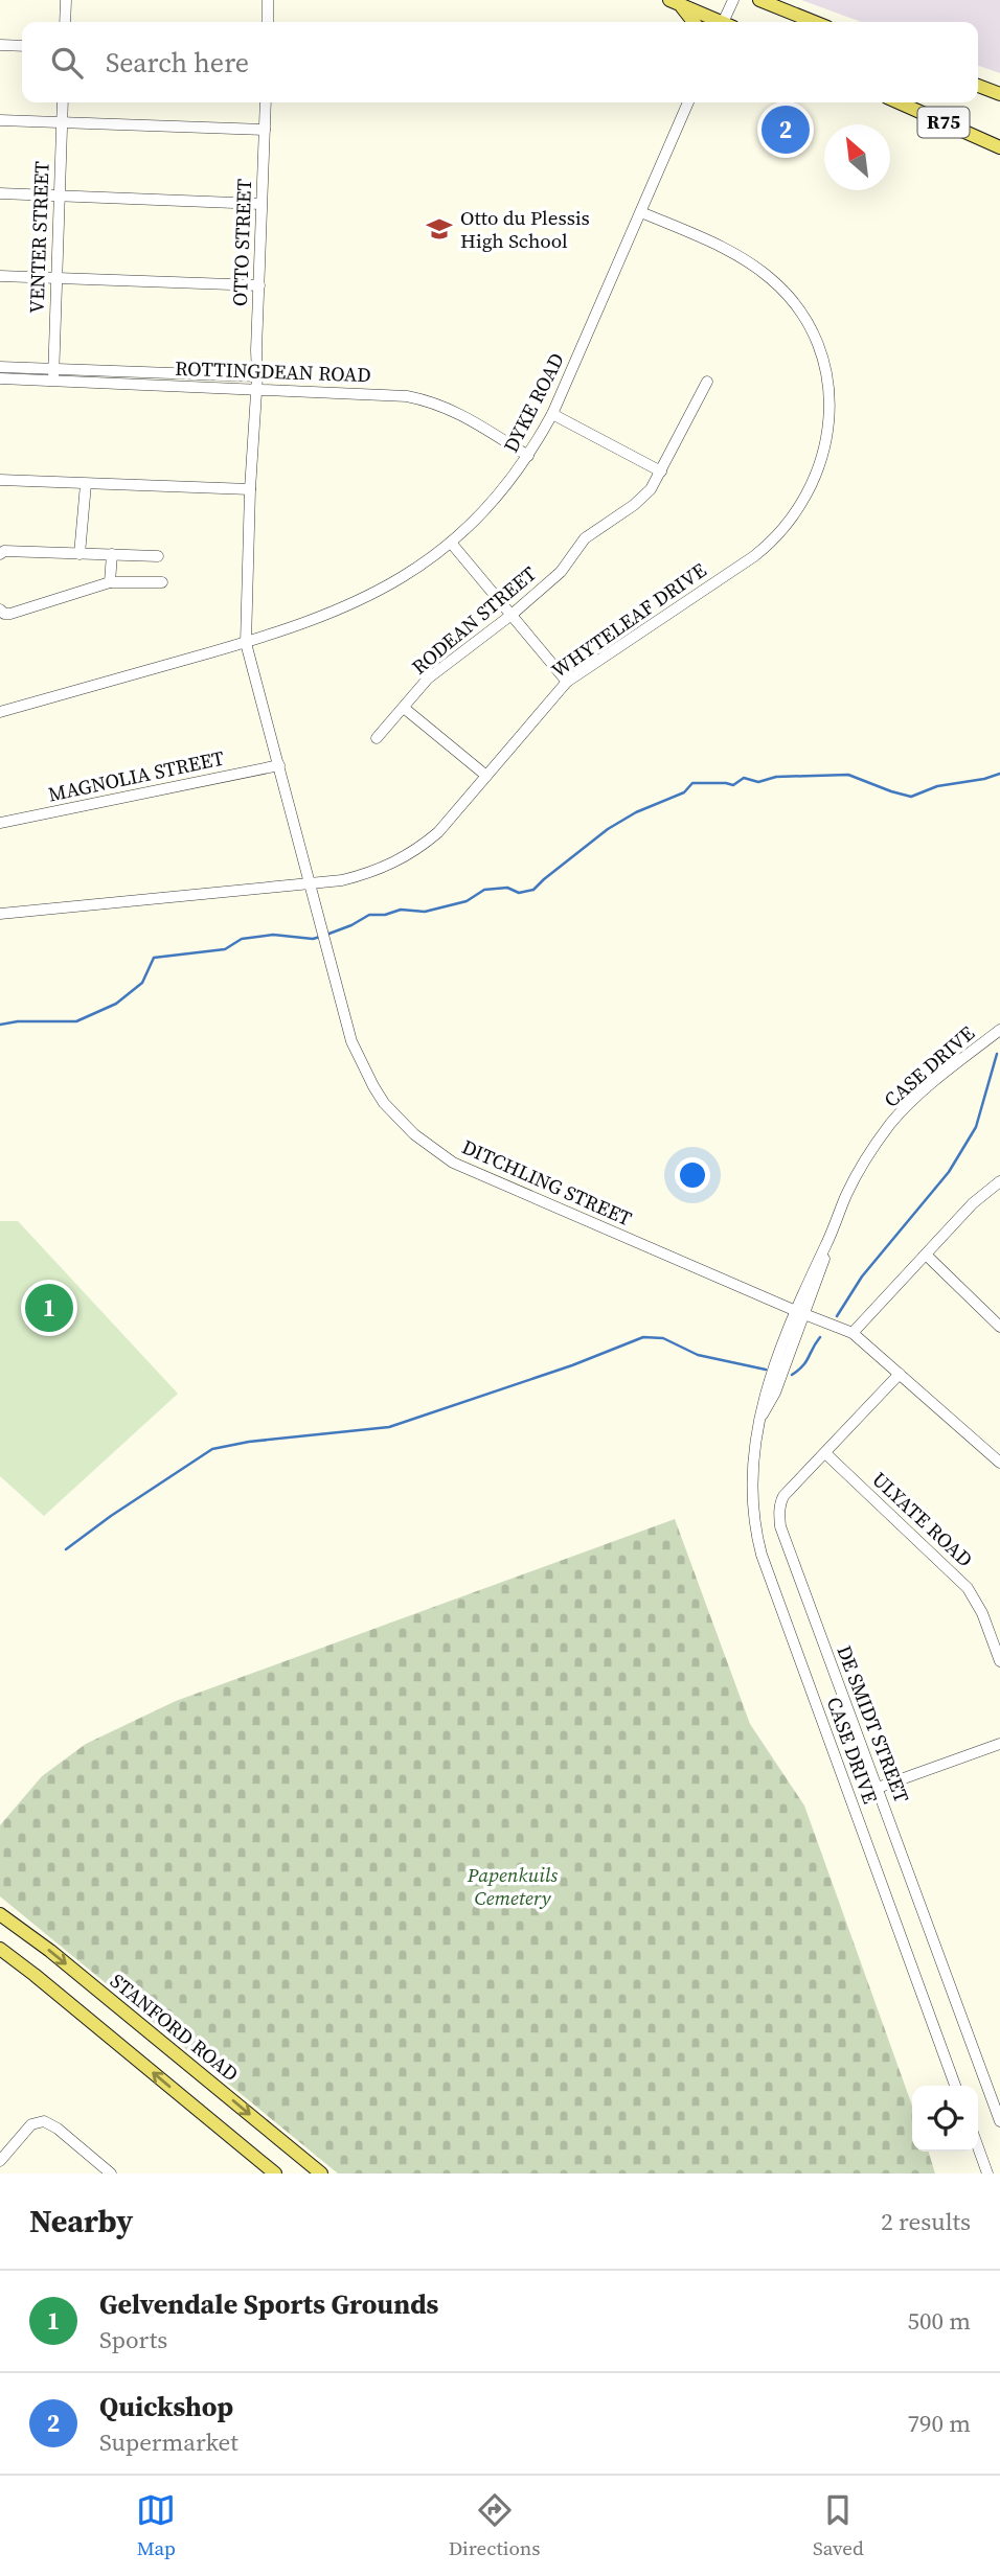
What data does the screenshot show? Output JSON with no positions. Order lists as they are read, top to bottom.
{
  "streets": {
    "main road": ["R75", "STANFORD ROAD"],
    "street": [
      "VENTER STREET",
      "OTTO STREET",
      "ROTTINGDEAN ROAD",
      "DYKE ROAD",
      "RODEAN STREET",
      "WHYTELEAF DRIVE",
      "MAGNOLIA STREET",
      "CASE DRIVE",
      "DITCHLING STREET",
      "ULYATE ROAD",
      "DE SMIDT STREET"
    ]
  },
  "crossings": [
    ["VENTER STREET", "ROTTINGDEAN ROAD"],
    ["OTTO STREET", "ROTTINGDEAN ROAD"],
    ["OTTO STREET", "DITCHLING STREET"],
    ["ROTTINGDEAN ROAD", "DYKE ROAD"],
    ["DYKE ROAD", "WHYTELEAF DRIVE"],
    ["DYKE ROAD", "DITCHLING STREET"],
    ["WHYTELEAF DRIVE", "DITCHLING STREET"],
    ["MAGNOLIA STREET", "DITCHLING STREET"],
    ["CASE DRIVE", "DITCHLING STREET"],
    ["DITCHLING STREET", "DE SMIDT STREET"],
    ["ULYATE ROAD", "DE SMIDT STREET"]
  ],
  "parks": ["Papenkuils Cemetery"],
  "places": {
    "school or university": ["Otto du Plessis High School"]
  },
  "north": "top left",
  "page": {
    "search": "Search here",
    "pins": ["2", "1"],
    "heading": ["Nearby", "2 results"],
    "list": [
      {
        "mark": "1",
        "name": "Gelvendale Sports Grounds",
        "note": "Sports",
        "value": "500 m"
      },
      {
        "mark": "2",
        "name": "Quickshop",
        "note": "Supermarket",
        "value": "790 m"
      }
    ],
    "nav": ["Map", "Directions", "Saved"]
  }
}
